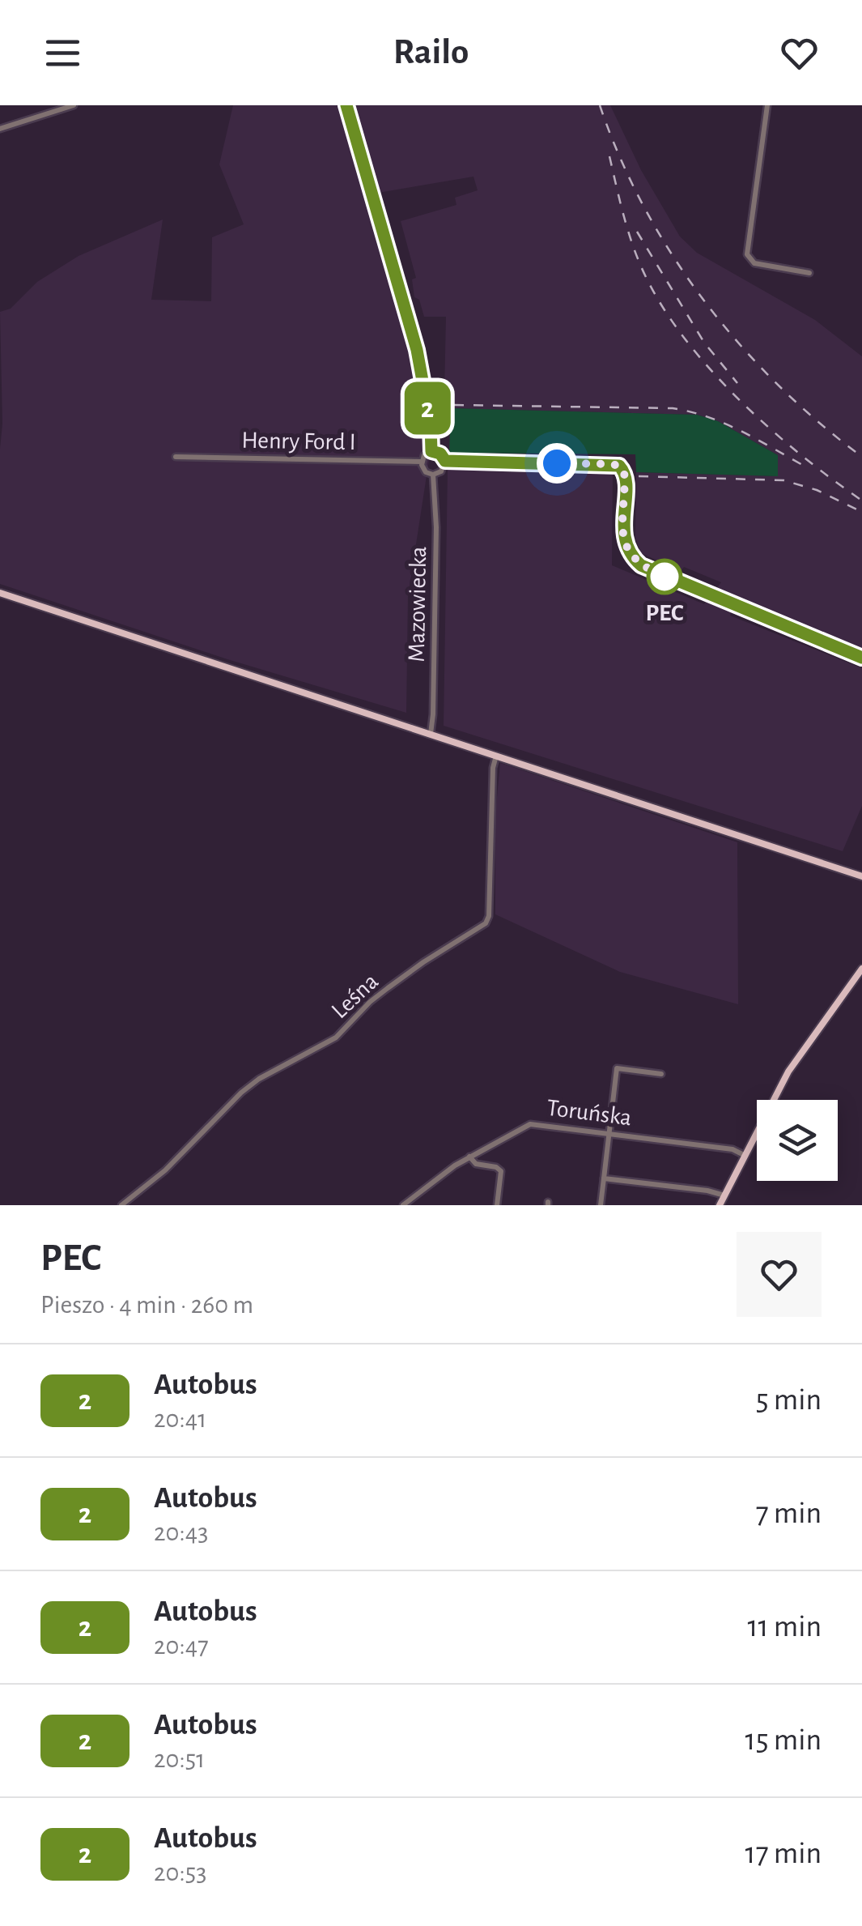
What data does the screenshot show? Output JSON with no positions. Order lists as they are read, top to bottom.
{
  "streets": {
    "street": [
      "Henry Ford I",
      "Mazowiecka",
      "Leśna",
      "Toruńska"
    ]
  },
  "crossings": [
    ["Henry Ford I", "Mazowiecka"]
  ],
  "places": ["PEC"],
  "lines": ["bus line 2"],
  "page": {
    "header": "Railo",
    "on_map": "2",
    "heading": ["PEC", "Pieszo · 4 min · 260 m"],
    "list": [
      {
        "mark": "2",
        "name": "Autobus",
        "note": "20:41",
        "value": "5 min"
      },
      {
        "mark": "2",
        "name": "Autobus",
        "note": "20:43",
        "value": "7 min"
      },
      {
        "mark": "2",
        "name": "Autobus",
        "note": "20:47",
        "value": "11 min"
      },
      {
        "mark": "2",
        "name": "Autobus",
        "note": "20:51",
        "value": "15 min"
      },
      {
        "mark": "2",
        "name": "Autobus",
        "note": "20:53",
        "value": "17 min"
      }
    ]
  }
}
